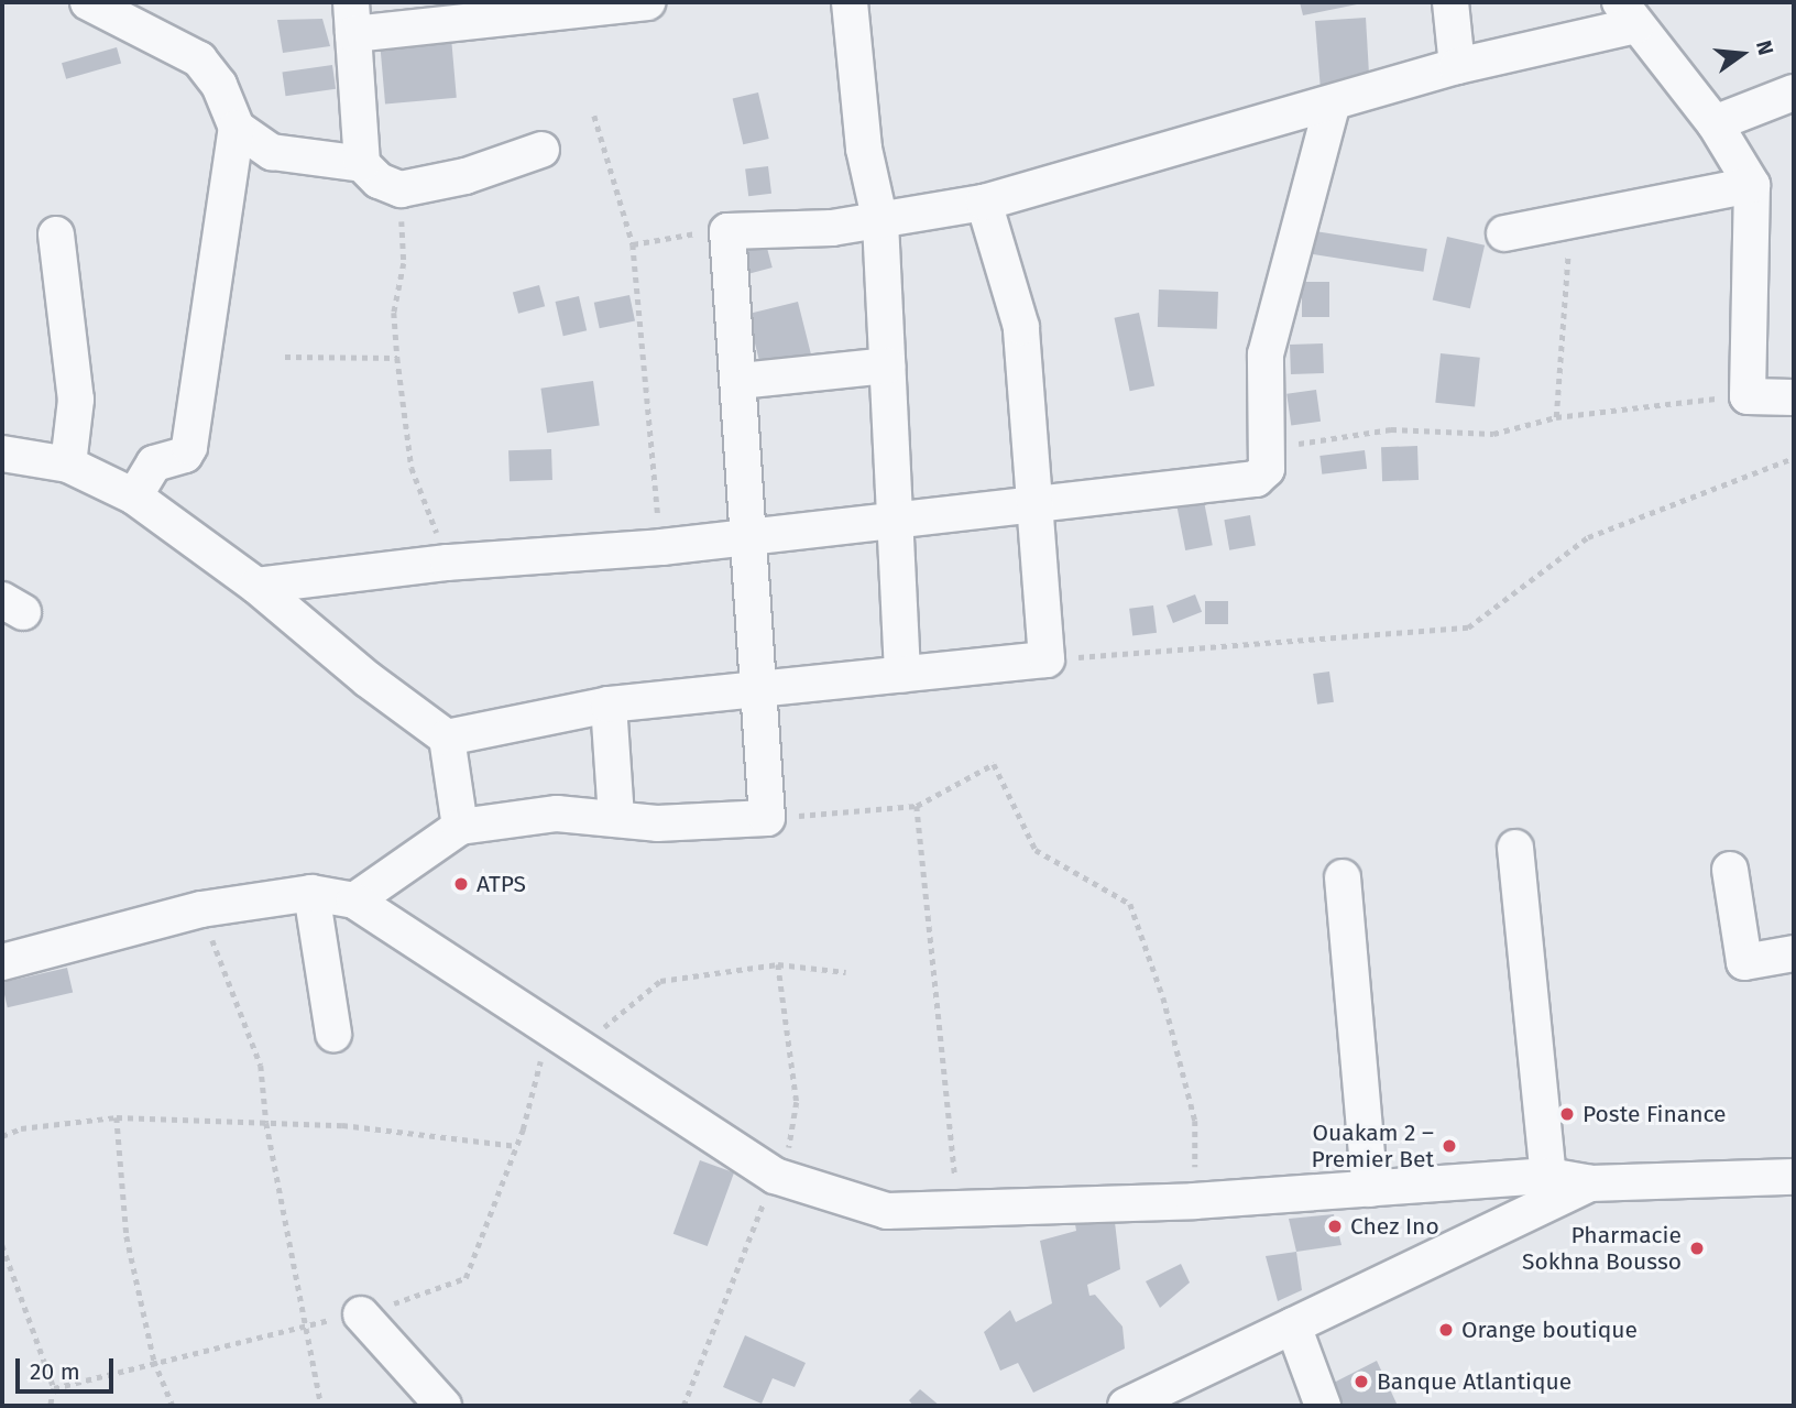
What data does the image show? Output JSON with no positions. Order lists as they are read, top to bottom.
{
  "places": [
    "ATPS",
    "Poste Finance",
    "Ouakam 2 – Premier Bet",
    "Chez Ino",
    "Pharmacie Sokhna Bousso",
    "Orange boutique",
    "Banque Atlantique"
  ],
  "scale_bar": "20 m",
  "north": "right"
}
